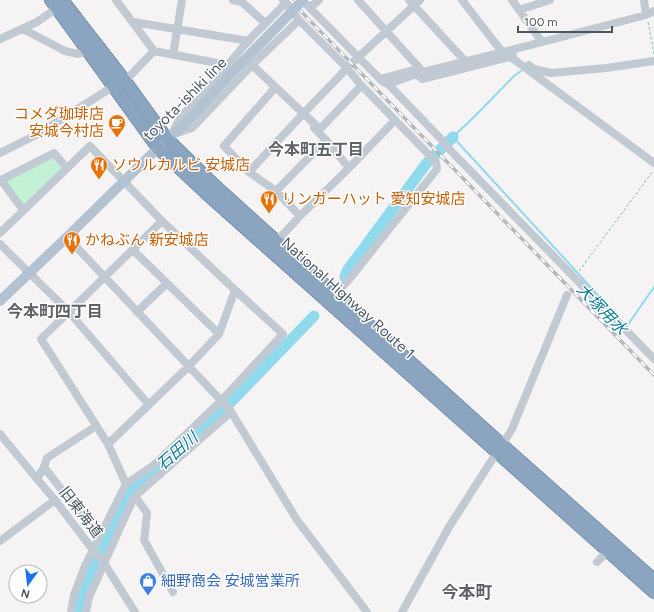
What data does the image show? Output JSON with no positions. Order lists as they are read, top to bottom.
{
  "streets": {
    "highway": ["National Highway Route 1"],
    "main road": ["toyota-ishiki line"],
    "street": ["旧東海道"]
  },
  "crossings": [
    ["toyota-ishiki line", "National Highway Route 1"]
  ],
  "districts": ["今本町五丁目", "今本町四丁目", "今本町"],
  "water": ["大塚用水", "石田川"],
  "places": {
    "cafe": ["コメダ珈琲店 安城今村店"],
    "restaurant": ["ソウルカルビ 安城店", "リンガーハット 愛知安城店", "かねぶん 新安城店"],
    "shop": ["細野商会 安城営業所"]
  },
  "scale_bar": "100 m",
  "north": "bottom"
}
